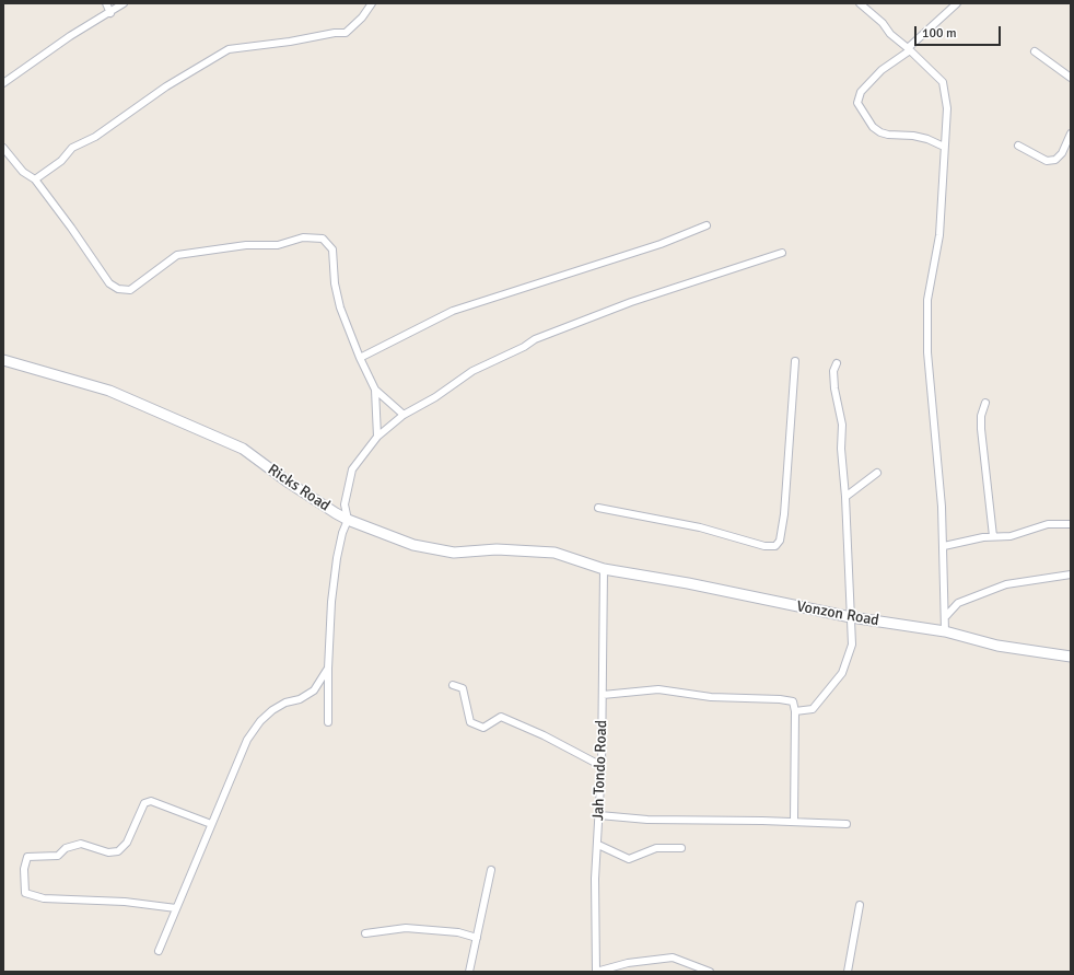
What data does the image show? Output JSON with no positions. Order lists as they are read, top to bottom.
{
  "streets": {
    "street": ["Ricks Road", "Vonzon Road", "Jah Tondo Road"]
  },
  "crossings": [
    ["Ricks Road", "Vonzon Road"],
    ["Ricks Road", "Jah Tondo Road"],
    ["Vonzon Road", "Jah Tondo Road"]
  ],
  "scale_bar": "100 m"
}
